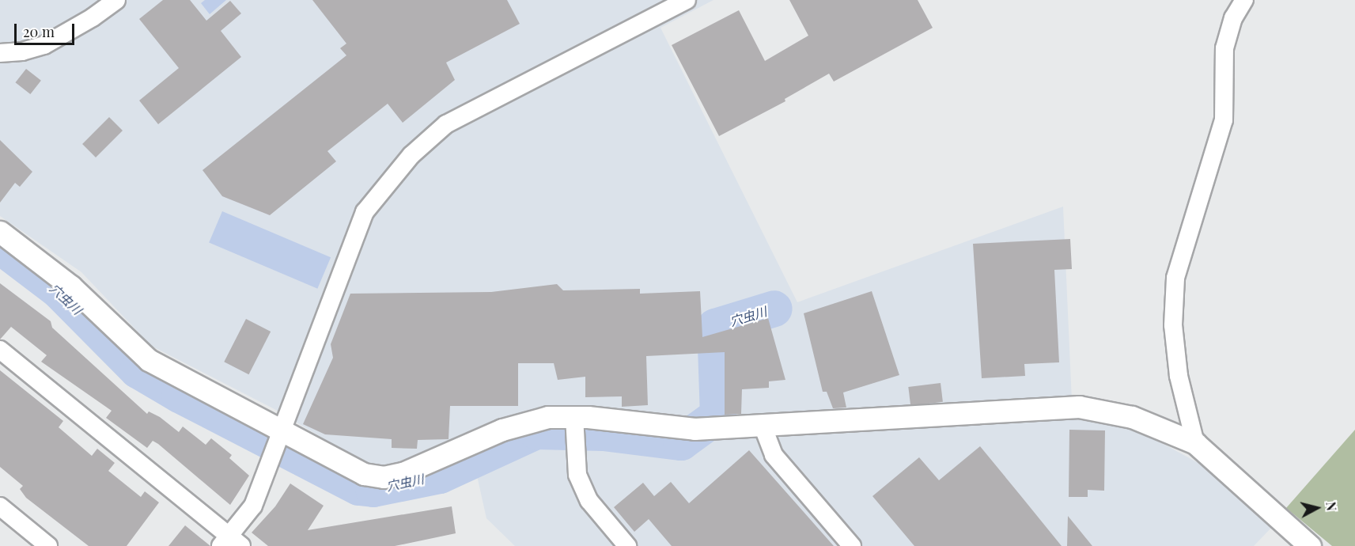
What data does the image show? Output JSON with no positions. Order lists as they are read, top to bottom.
{
  "water": ["穴虫川"],
  "scale_bar": "20 m",
  "north": "right"
}
